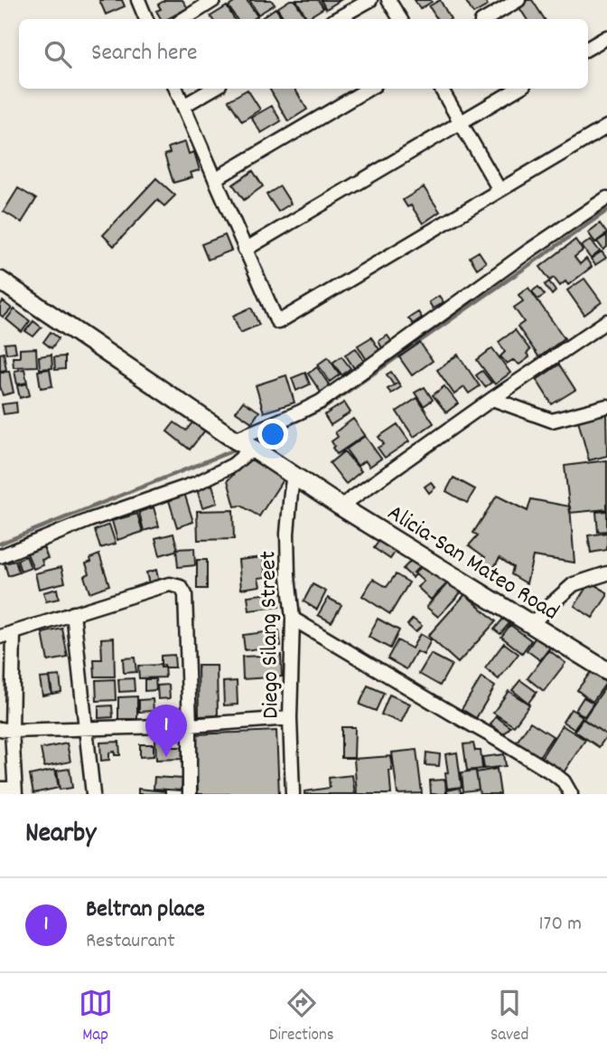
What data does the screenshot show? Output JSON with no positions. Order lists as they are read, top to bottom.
{
  "streets": {
    "main road": ["Alicia-San Mateo Road"],
    "street": ["Diego Silang Street"]
  },
  "crossings": [
    ["Alicia-San Mateo Road", "Diego Silang Street"]
  ],
  "page": {
    "search": "Search here",
    "pins": "1",
    "heading": "Nearby",
    "list": [
      {
        "mark": "1",
        "name": "Beltran place",
        "note": "Restaurant",
        "value": "170 m"
      }
    ],
    "nav": ["Map", "Directions", "Saved"]
  }
}
